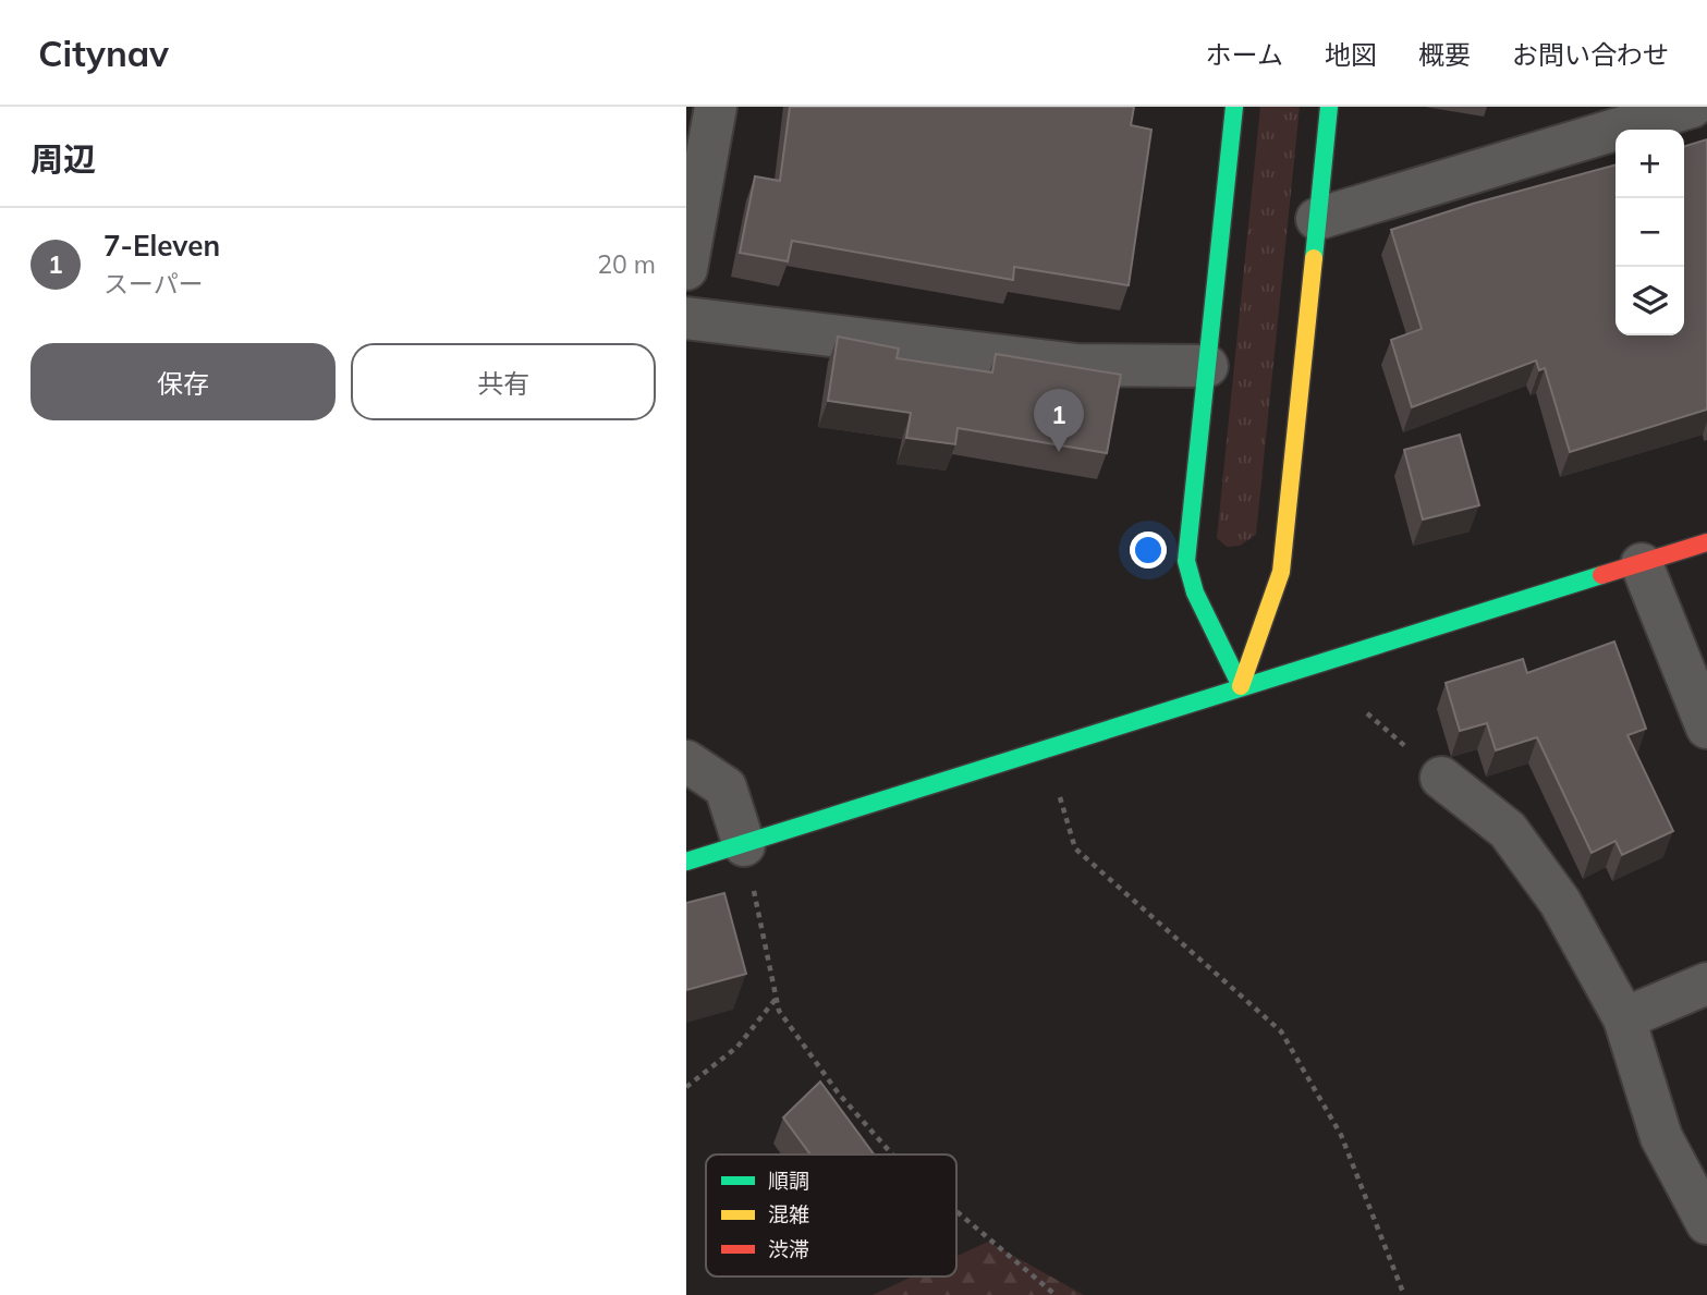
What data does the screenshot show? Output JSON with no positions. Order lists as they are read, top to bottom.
{
  "legend": ["順調", "混雑", "渋滞"],
  "page": {
    "header": "Citynav",
    "nav": [
      "ホーム",
      "地図",
      "概要",
      "お問い合わせ"
    ],
    "heading": "周辺",
    "map_buttons": ["+", "−"],
    "list": [
      {
        "mark": "1",
        "name": "7-Eleven",
        "note": "スーパー",
        "value": "20 m"
      }
    ],
    "buttons": ["保存", "共有"],
    "pins": "1"
  }
}
